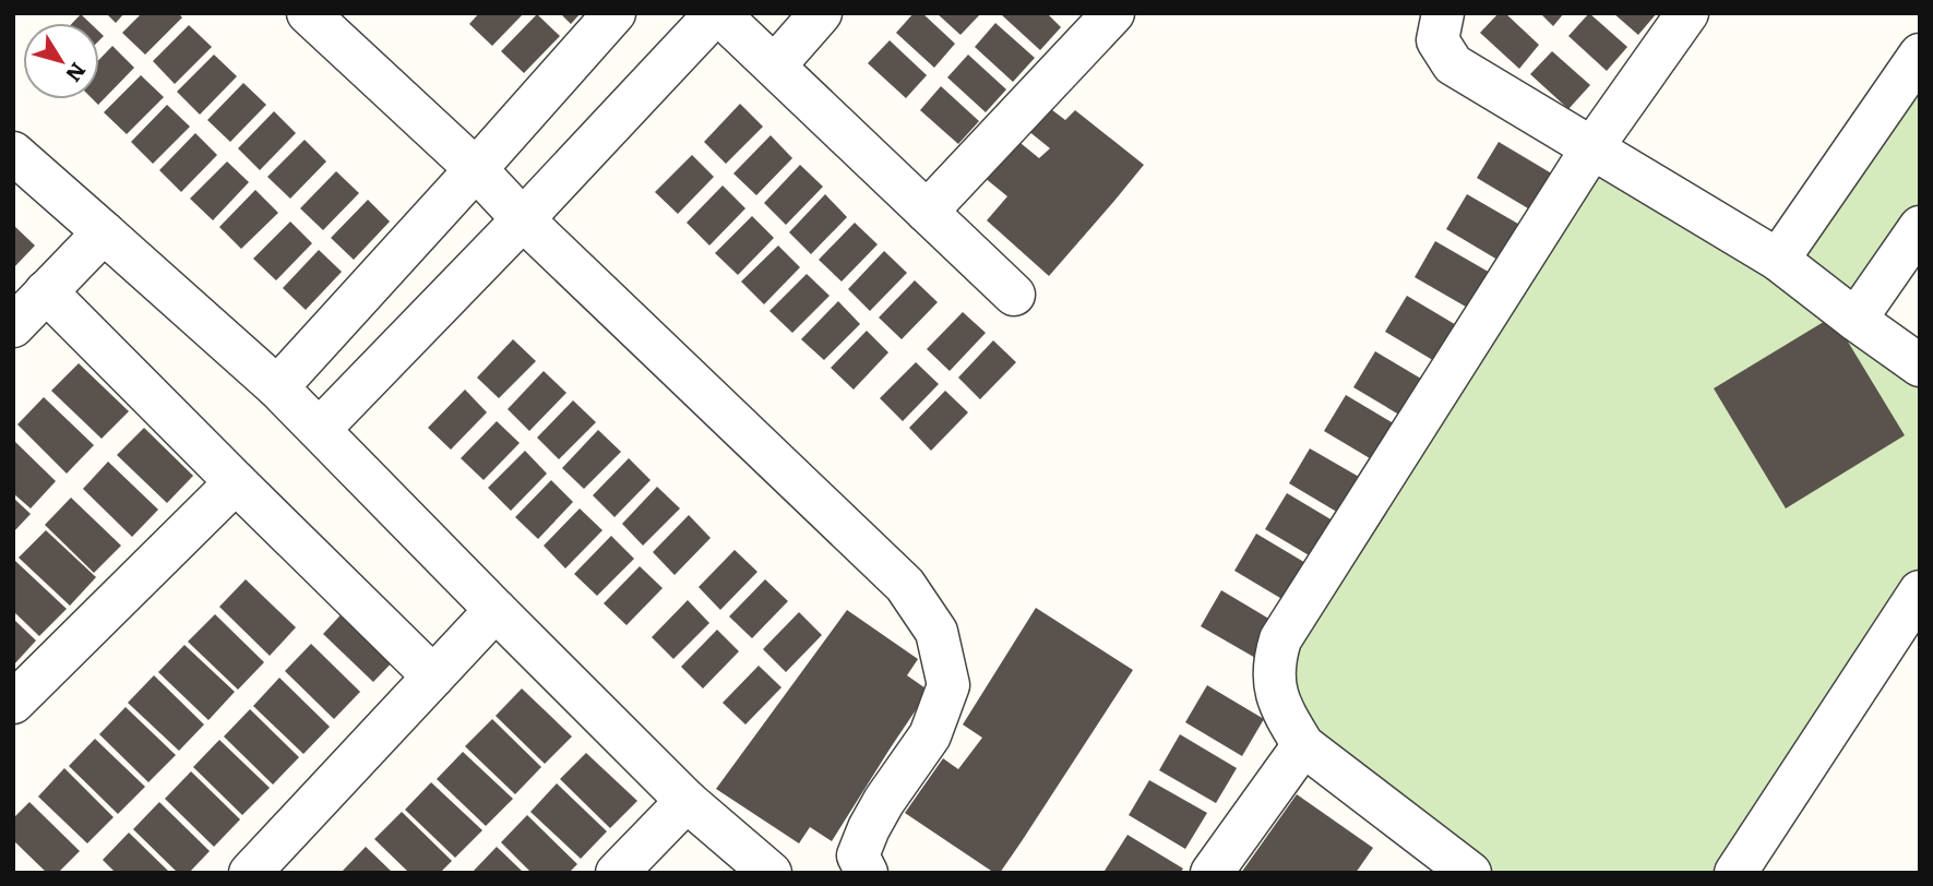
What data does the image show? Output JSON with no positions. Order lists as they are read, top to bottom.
{
  "north": "bottom right"
}
